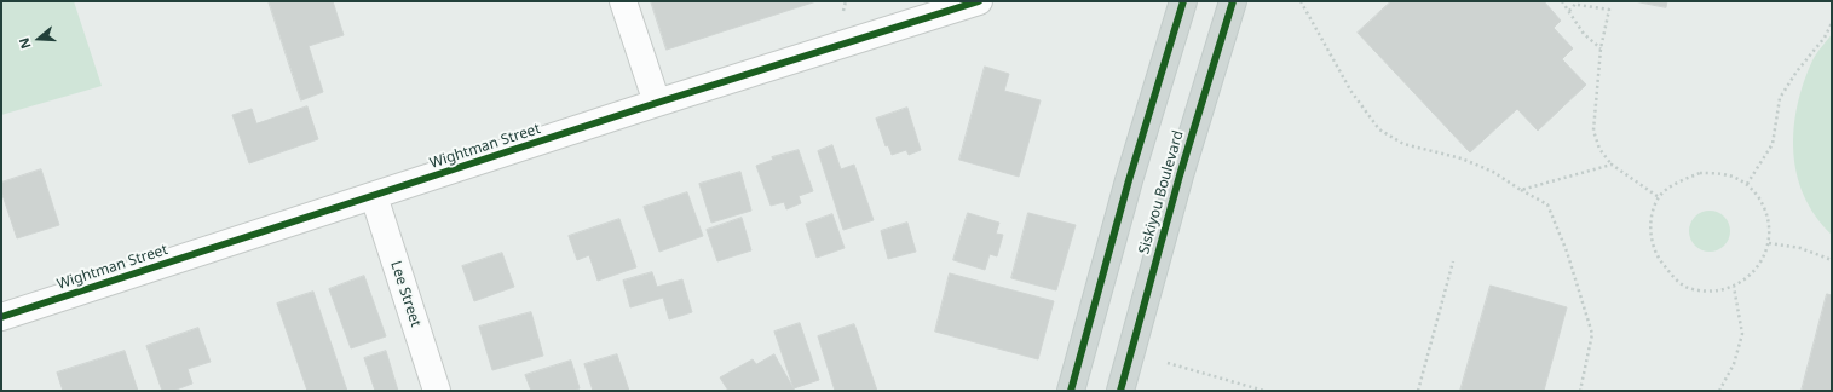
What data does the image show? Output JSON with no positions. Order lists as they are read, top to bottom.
{
  "streets": {
    "main road": ["Siskiyou Boulevard"],
    "street": ["Wightman Street", "Lee Street"]
  },
  "crossings": [
    ["Wightman Street", "Lee Street"]
  ],
  "north": "left"
}
